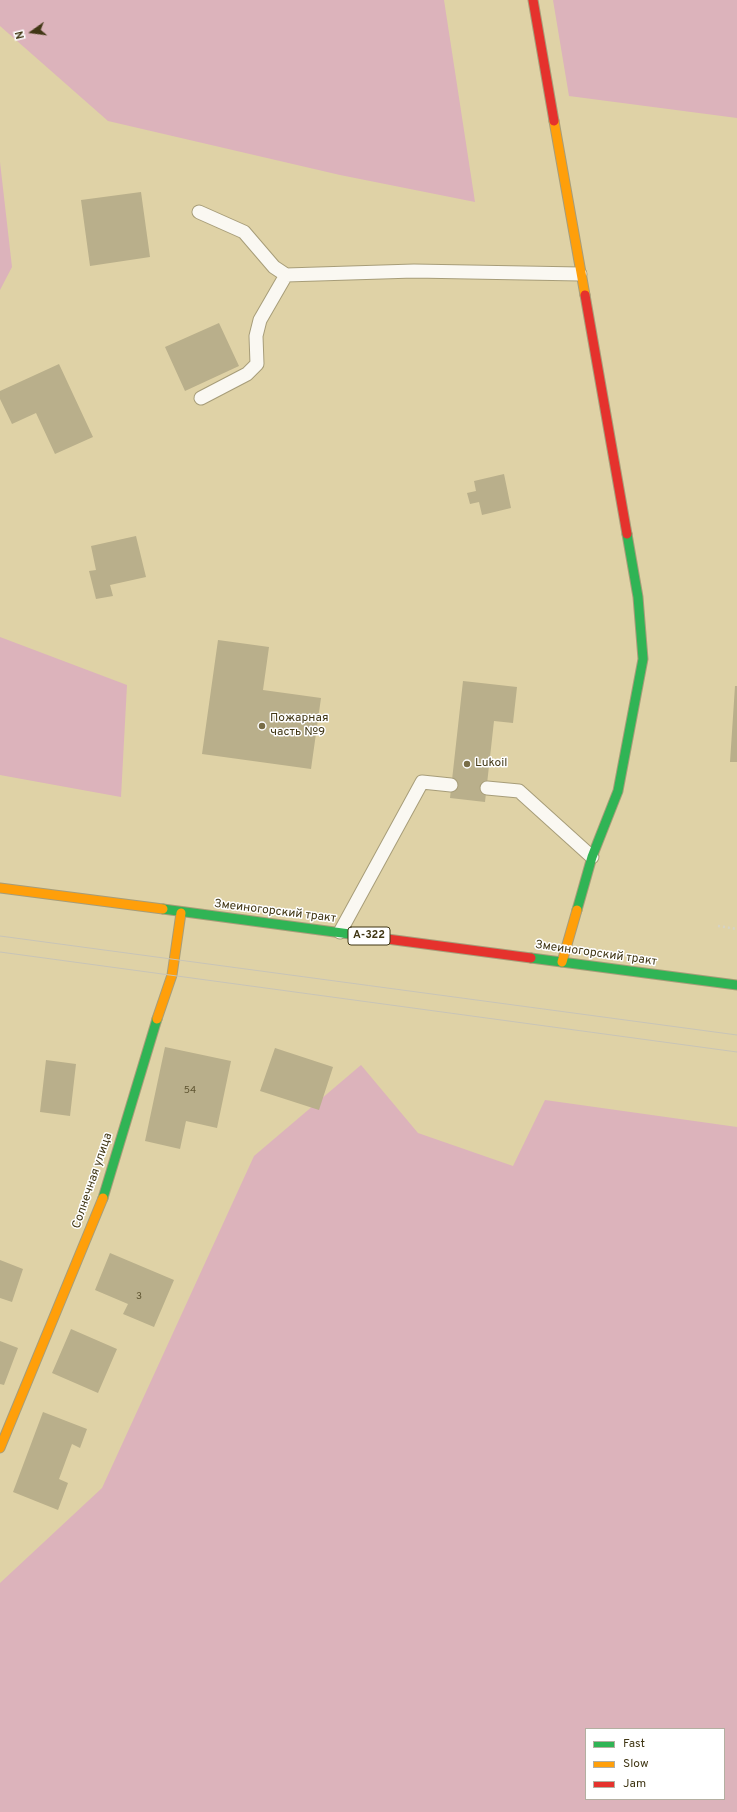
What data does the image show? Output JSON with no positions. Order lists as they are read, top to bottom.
{
  "streets": {
    "main road": ["Змеиногорский тракт", "А-322", "Солнечная улица"]
  },
  "crossings": [
    ["Змеиногорский тракт", "Солнечная улица"]
  ],
  "places": ["Пожарная часть №9", "Lukoil"],
  "house_numbers": ["54", "3"],
  "legend": ["Fast", "Slow", "Jam"],
  "north": "left"
}
